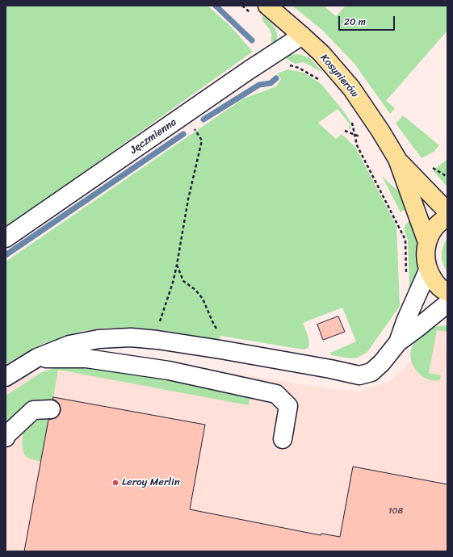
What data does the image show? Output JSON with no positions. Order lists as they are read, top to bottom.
{
  "streets": {
    "main road": ["Kosynierów"],
    "street": ["Jęczmienna"]
  },
  "crossings": [
    ["Kosynierów", "Jęczmienna"]
  ],
  "places": ["Leroy Merlin"],
  "house_numbers": ["108"],
  "scale_bar": "20 m"
}
